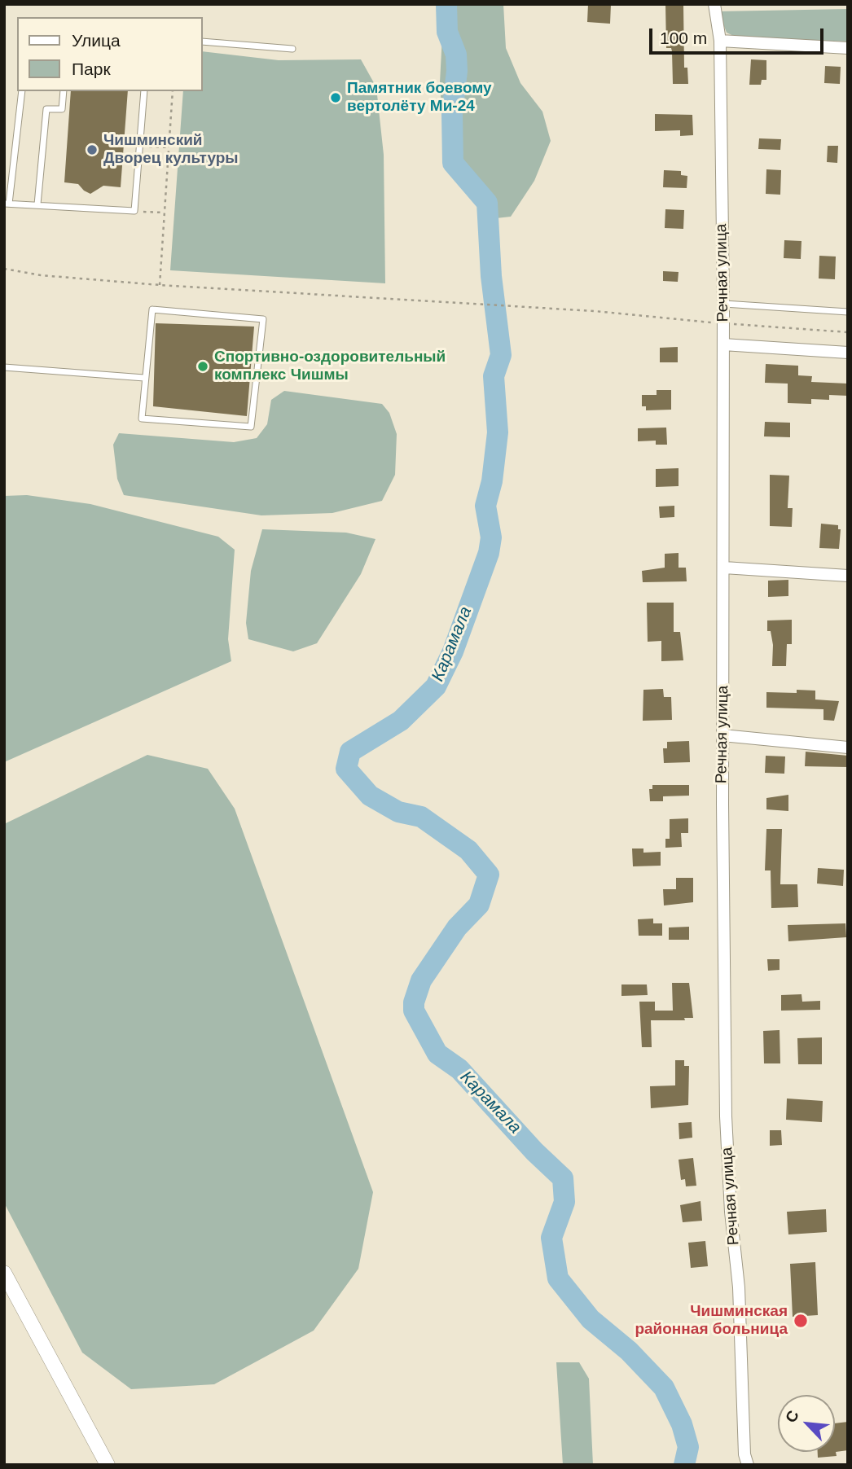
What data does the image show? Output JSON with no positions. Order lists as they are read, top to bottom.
{
  "streets": {
    "street": ["Речная улица"]
  },
  "water": ["Карамала"],
  "places": [
    "Памятник боевому вертолёту Ми-24",
    "Чишминский Дворец культуры",
    "Спортивно-оздоровительный комплекс Чишмы",
    "Чишминская районная больница"
  ],
  "legend": ["Улица", "Парк"],
  "scale_bar": "100 m",
  "north": "top left"
}
